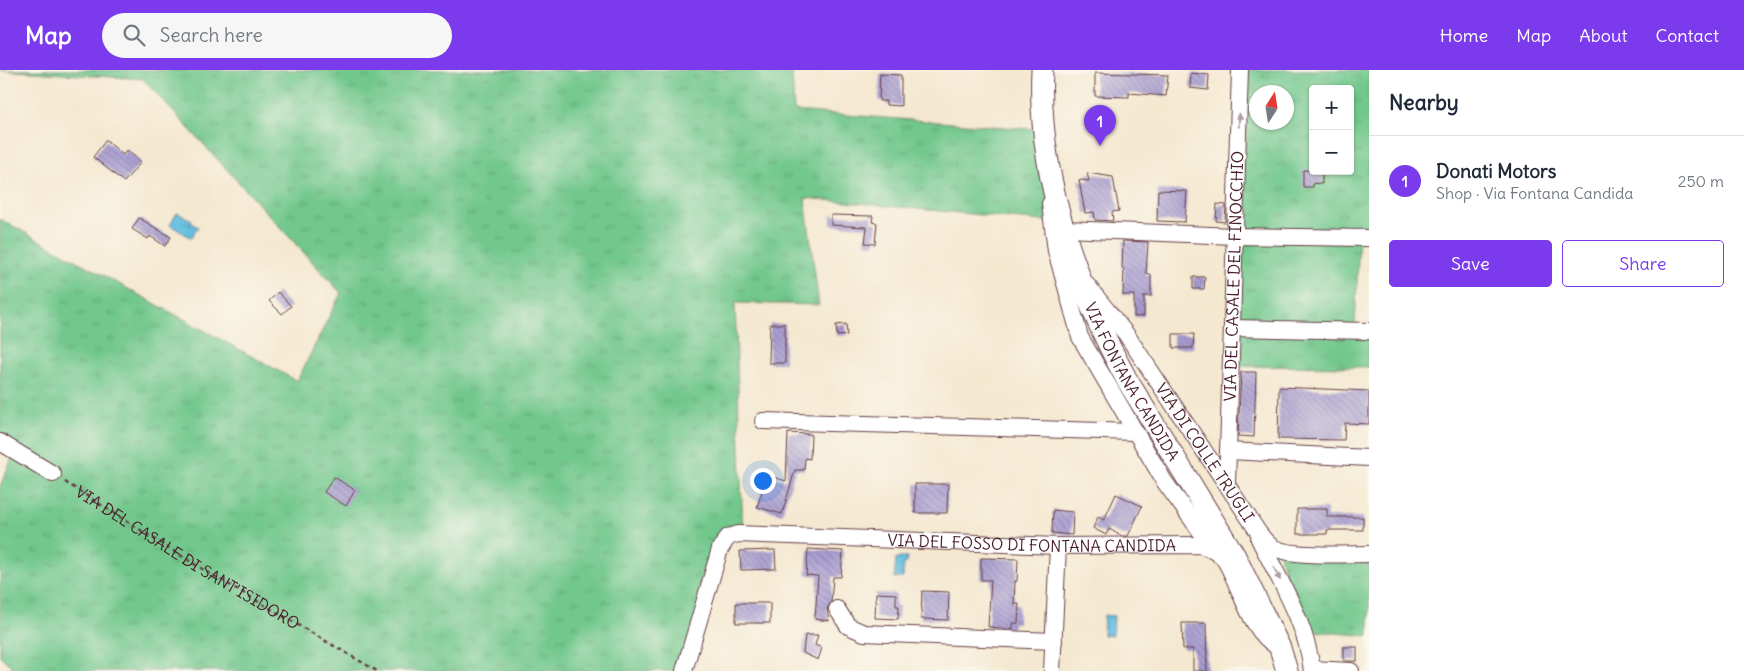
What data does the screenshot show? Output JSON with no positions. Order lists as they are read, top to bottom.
{
  "streets": {
    "main road": ["VIA FONTANA CANDIDA"],
    "street": ["VIA DEL CASALE DEL FINOCCHIO", "VIA DI COLLE TRUGLI", "VIA DEL FOSSO DI FONTANA CANDIDA"],
    "path": ["VIA DEL CASALE DI SANT'ISIDORO"]
  },
  "crossings": [
    ["VIA DEL CASALE DEL FINOCCHIO", "VIA DI COLLE TRUGLI"],
    ["VIA FONTANA CANDIDA", "VIA DI COLLE TRUGLI"]
  ],
  "one_way": ["VIA DEL CASALE DEL FINOCCHIO"],
  "north": "top",
  "page": {
    "header": "Map",
    "search": "Search here",
    "nav": [
      "Home",
      "Map",
      "About",
      "Contact"
    ],
    "heading": "Nearby",
    "map_buttons": ["+", "−"],
    "pins": "1",
    "list": [
      {
        "mark": "1",
        "name": "Donati Motors",
        "note": "Shop · Via Fontana Candida",
        "value": "250 m"
      }
    ],
    "buttons": ["Save", "Share"]
  }
}
